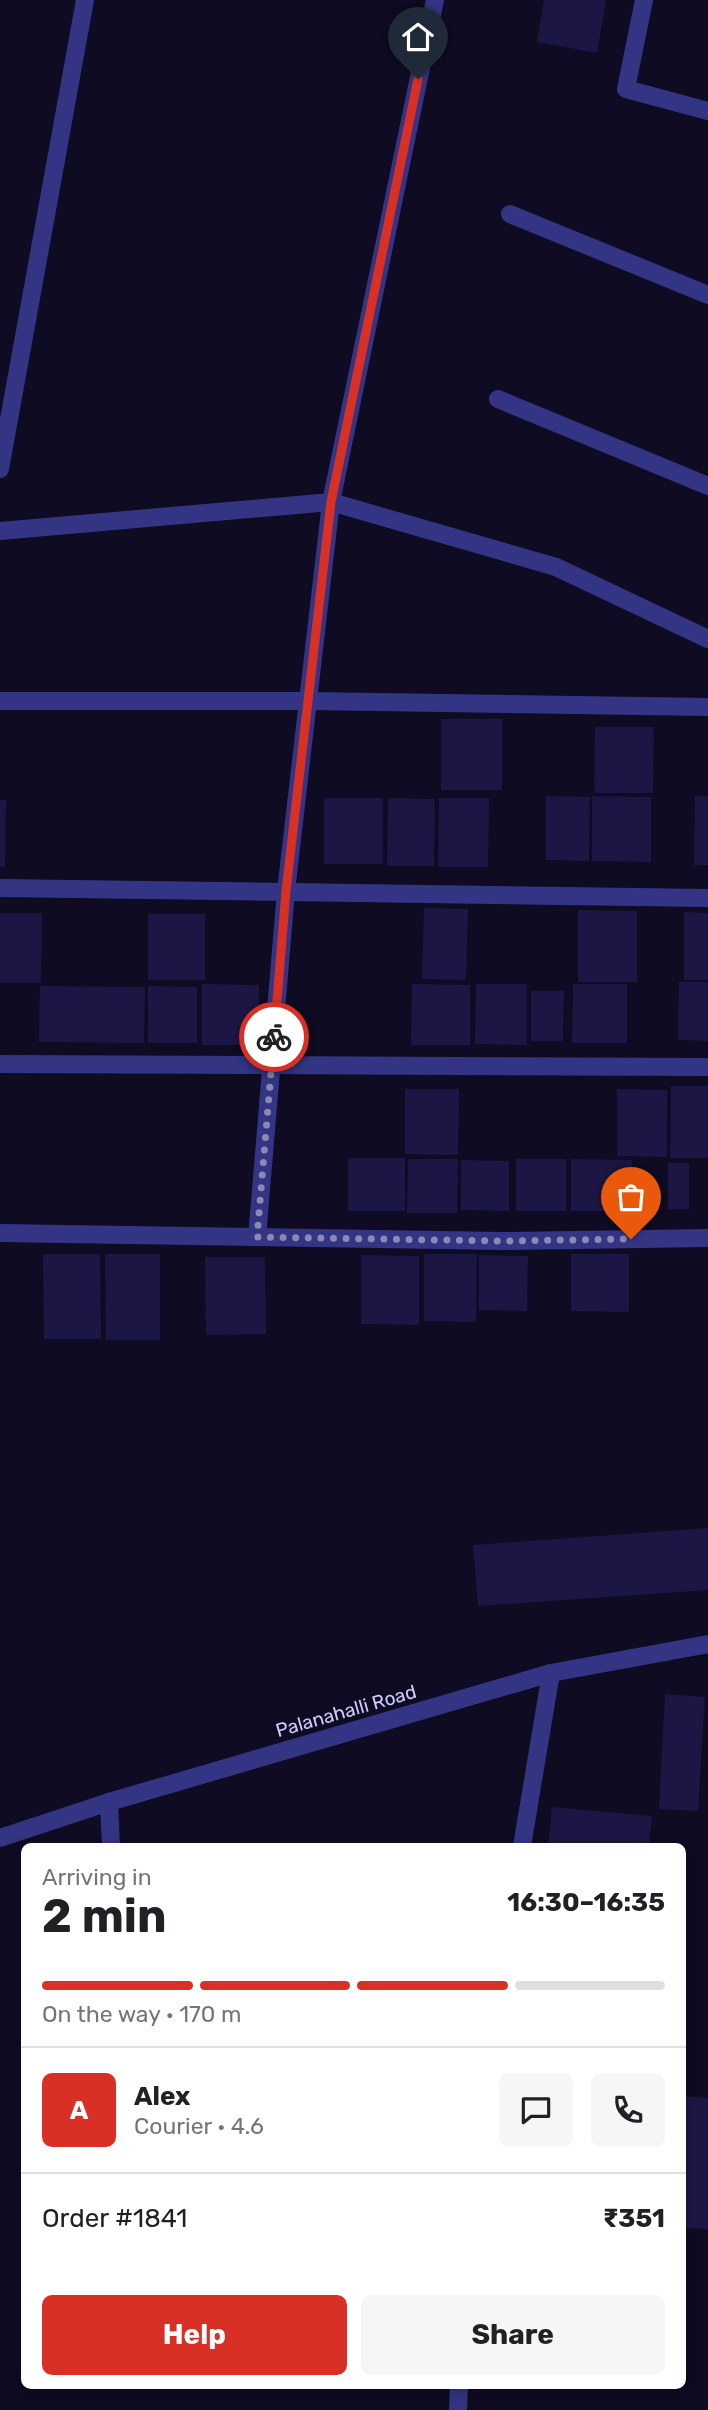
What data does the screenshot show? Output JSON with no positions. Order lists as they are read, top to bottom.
{
  "streets": {
    "street": ["Palanahalli Road"]
  },
  "page": {
    "heading": ["2 min", "Arriving in", "16:30–16:35"],
    "panel": [
      "Alex",
      "Courier · 4.6",
      "Order #1841",
      "₹351"
    ],
    "bar": "On the way · 170 m",
    "round": "A",
    "buttons": ["Help", "Share"]
  }
}
